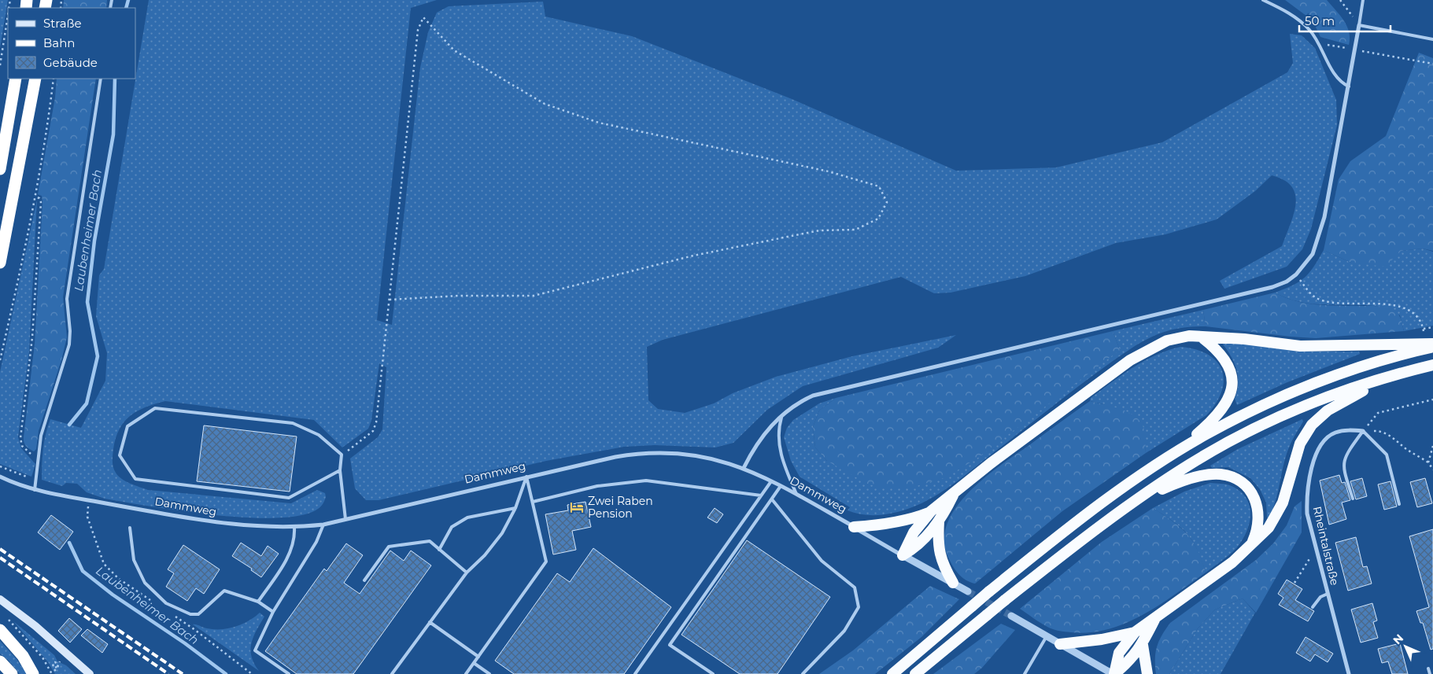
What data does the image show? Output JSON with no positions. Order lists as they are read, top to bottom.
{
  "streets": {
    "street": ["Dammweg", "Rheintalstraße"]
  },
  "water": ["Laubenheimer Bach"],
  "places": {
    "hotel": ["Zwei Raben Pension"]
  },
  "legend": ["Straße", "Bahn", "Gebäude"],
  "scale_bar": "50 m",
  "north": "top left"
}
